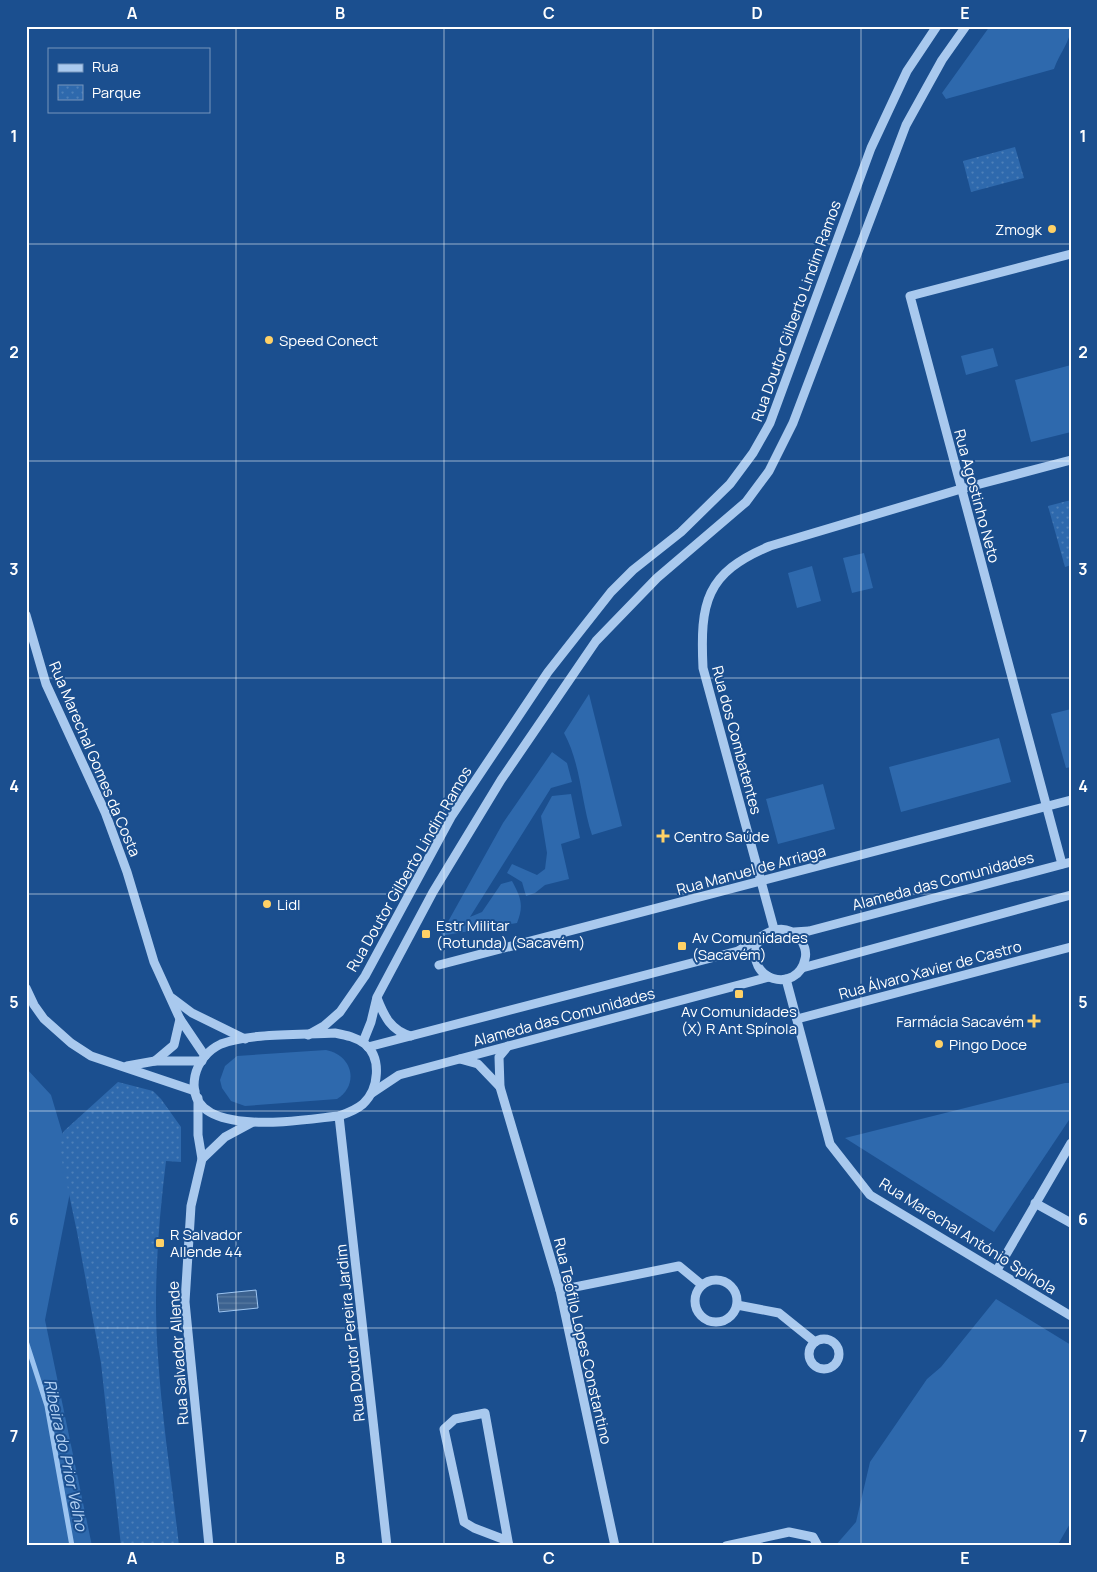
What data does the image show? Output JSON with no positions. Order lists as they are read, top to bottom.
{
  "streets": {
    "street": [
      "Rua Doutor Gilberto Lindim Ramos",
      "Rua Agostinho Neto",
      "Rua dos Combatentes",
      "Rua Marechal Gomes da Costa",
      "Rua Manuel de Arriaga",
      "Alameda das Comunidades",
      "Rua Álvaro Xavier de Castro",
      "Rua Marechal António Spínola",
      "Rua Doutor Pereira Jardim",
      "Rua Teófilo Lopes Constantino",
      "Rua Salvador Allende"
    ]
  },
  "crossings": [
    ["Rua Agostinho Neto", "Rua dos Combatentes"],
    ["Rua Agostinho Neto", "Rua Manuel de Arriaga"],
    ["Rua Agostinho Neto", "Alameda das Comunidades"],
    ["Rua dos Combatentes", "Rua Manuel de Arriaga"],
    ["Rua dos Combatentes", "Alameda das Comunidades"],
    ["Rua dos Combatentes", "Rua Marechal António Spínola"],
    ["Alameda das Comunidades", "Rua Marechal António Spínola"],
    ["Alameda das Comunidades", "Rua Doutor Pereira Jardim"],
    ["Alameda das Comunidades", "Rua Teófilo Lopes Constantino"],
    ["Rua Álvaro Xavier de Castro", "Rua Marechal António Spínola"]
  ],
  "water": ["Ribeira do Prior Velho"],
  "places": {
    "other": [
      "Zmogk",
      "Speed Conect",
      "Lidl",
      "Pingo Doce"
    ],
    "health": ["Centro Saúde", "Farmácia Sacavém"],
    "transit": [
      "Estr Militar (Rotunda) (Sacavém)",
      "Av Comunidades (Sacavém)",
      "Av Comunidades (X) R Ant Spínola",
      "R Salvador Allende 44"
    ]
  },
  "legend": ["Rua", "Parque"],
  "grid": {
    "columns": [
      "A",
      "B",
      "C",
      "D",
      "E"
    ],
    "rows": [
      "1",
      "2",
      "3",
      "4",
      "5",
      "6",
      "7"
    ]
  }
}
